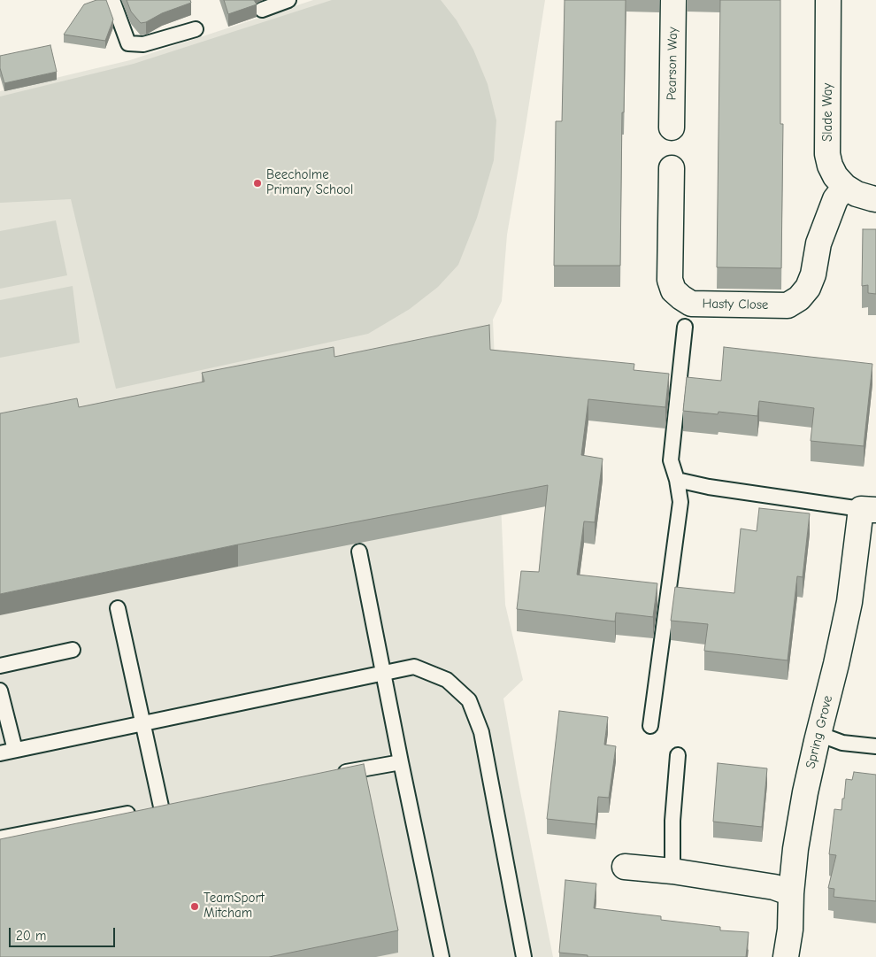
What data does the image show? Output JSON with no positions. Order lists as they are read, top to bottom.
{
  "streets": {
    "street": [
      "Pearson Way",
      "Slade Way",
      "Hasty Close",
      "Spring Grove"
    ]
  },
  "crossings": [
    ["Slade Way", "Hasty Close"]
  ],
  "places": ["Beecholme Primary School", "TeamSport Mitcham"],
  "scale_bar": "20 m"
}
